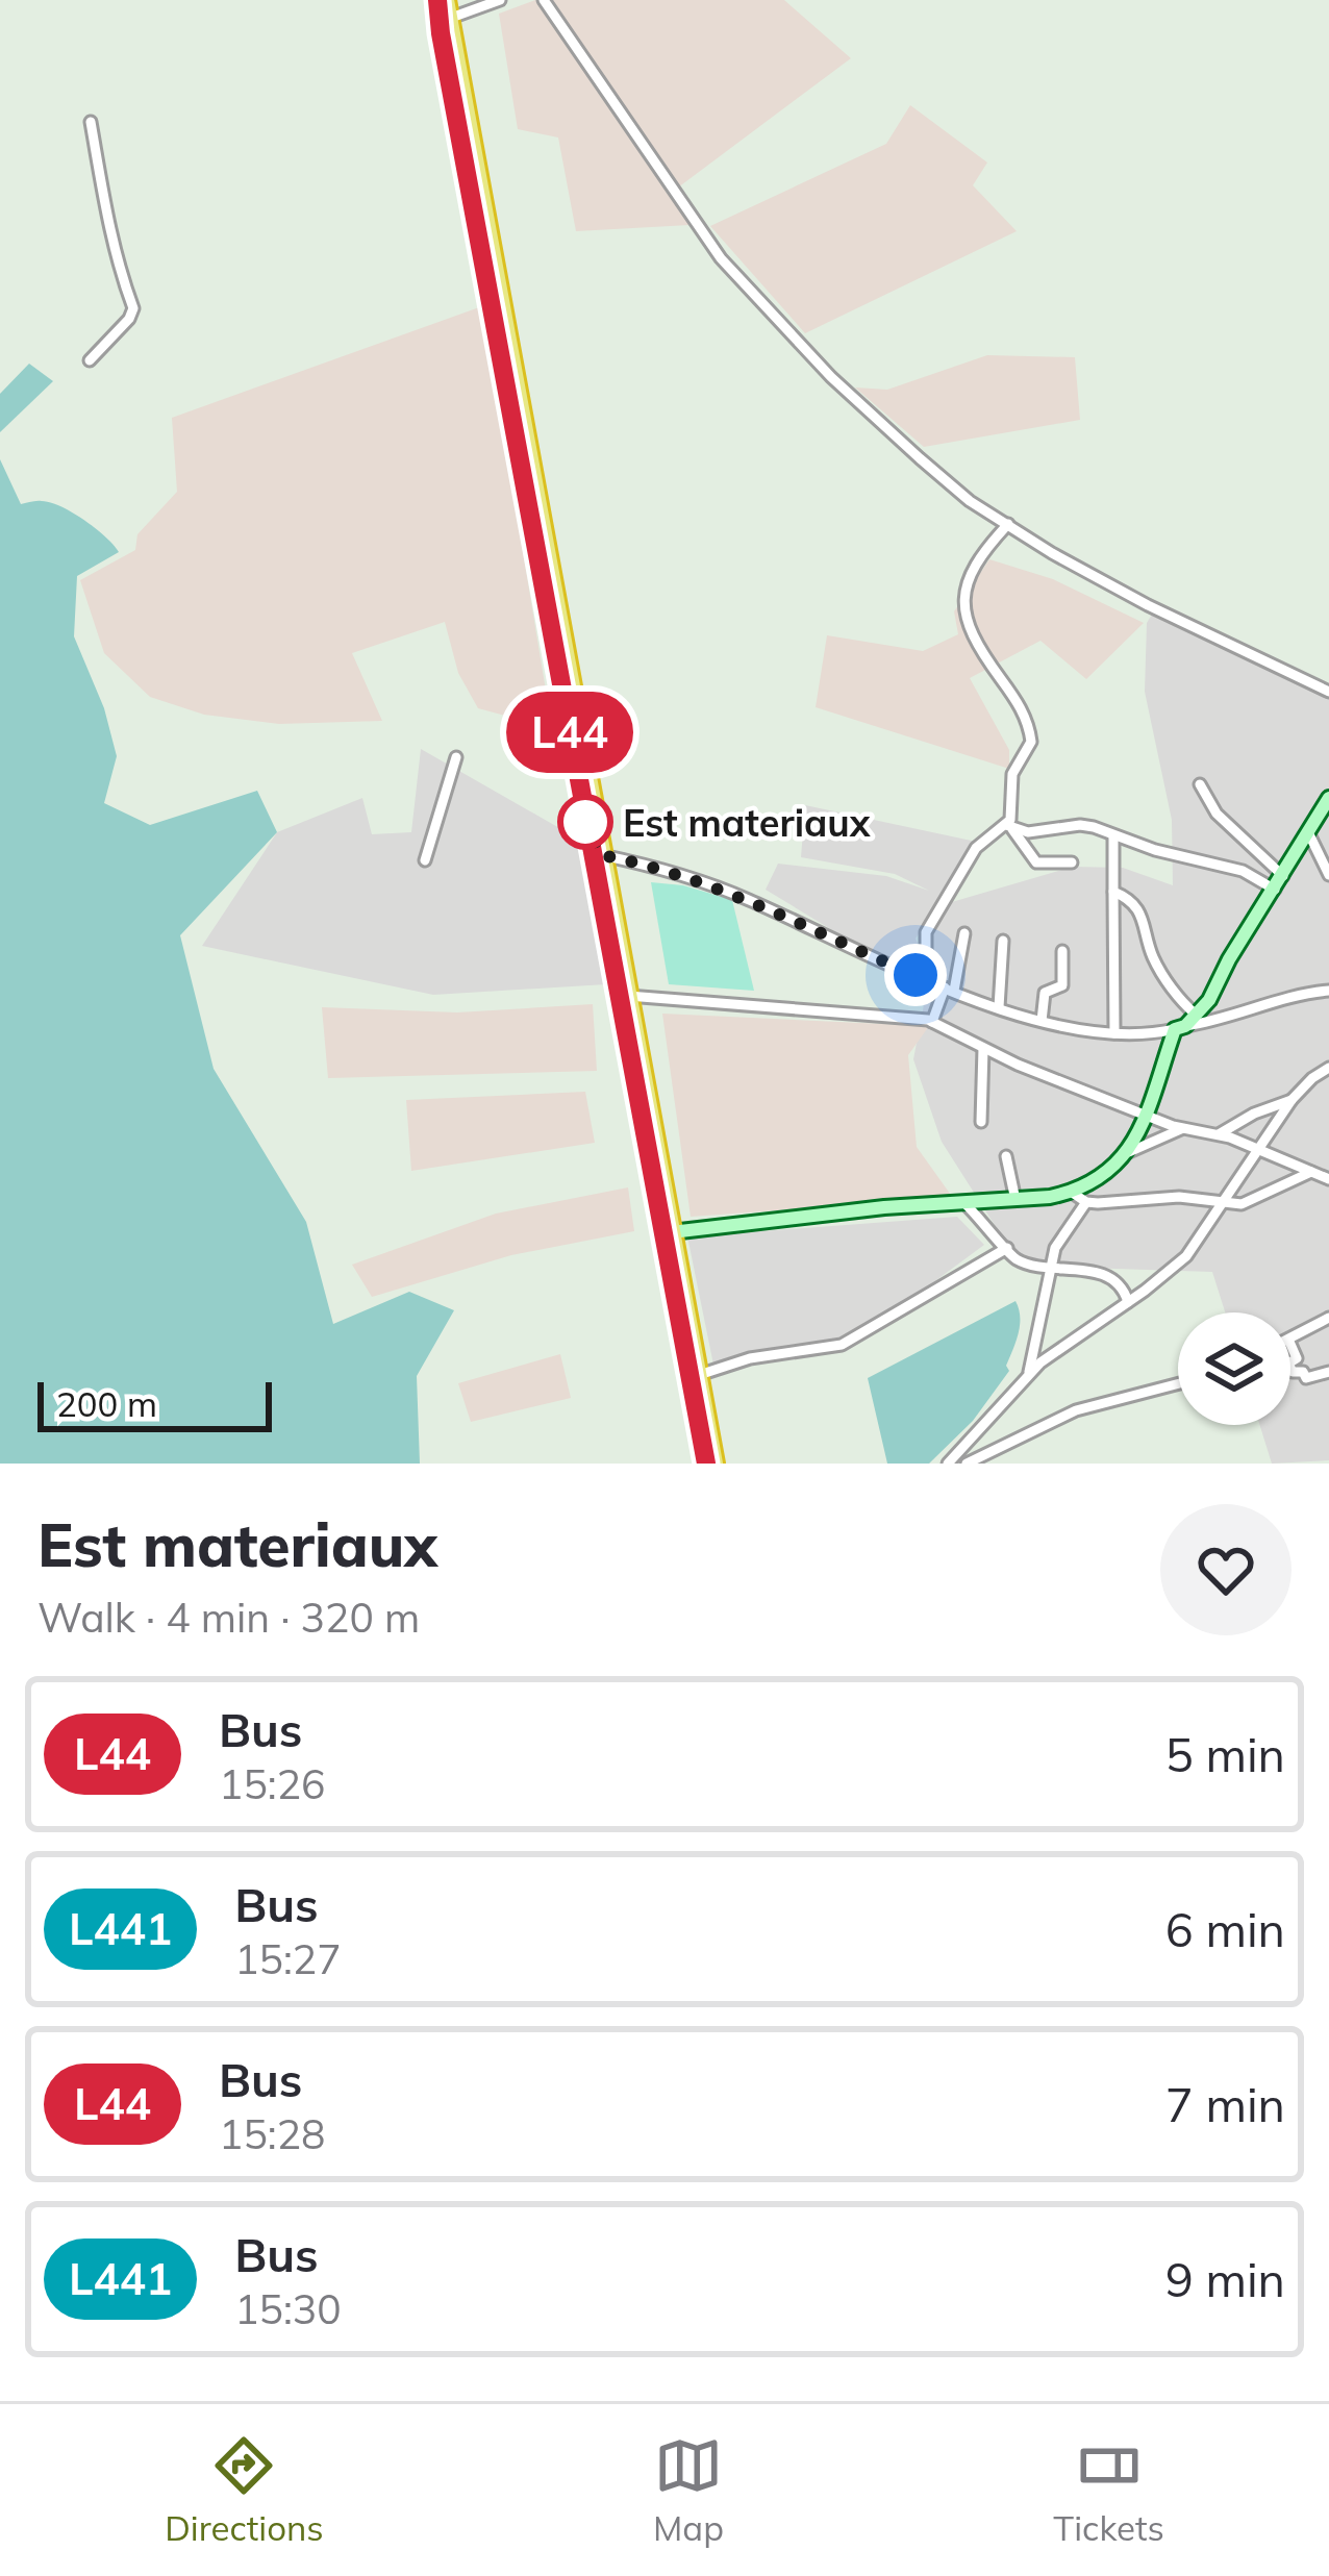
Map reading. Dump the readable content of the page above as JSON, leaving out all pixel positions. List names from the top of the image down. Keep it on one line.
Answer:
{"places":["Est materiaux"],"lines":["bus line L44"],"scale_bar":"200 m","page":{"on_map":"L44","scale":"200 m","heading":["Est materiaux","Walk · 4 min · 320 m"],"list":[{"mark":"L44","name":"Bus","note":"15:26","value":"5 min"},{"mark":"L441","name":"Bus","note":"15:27","value":"6 min"},{"mark":"L44","name":"Bus","note":"15:28","value":"7 min"},{"mark":"L441","name":"Bus","note":"15:30","value":"9 min"}],"tabs":["Directions","Map","Tickets"]}}
